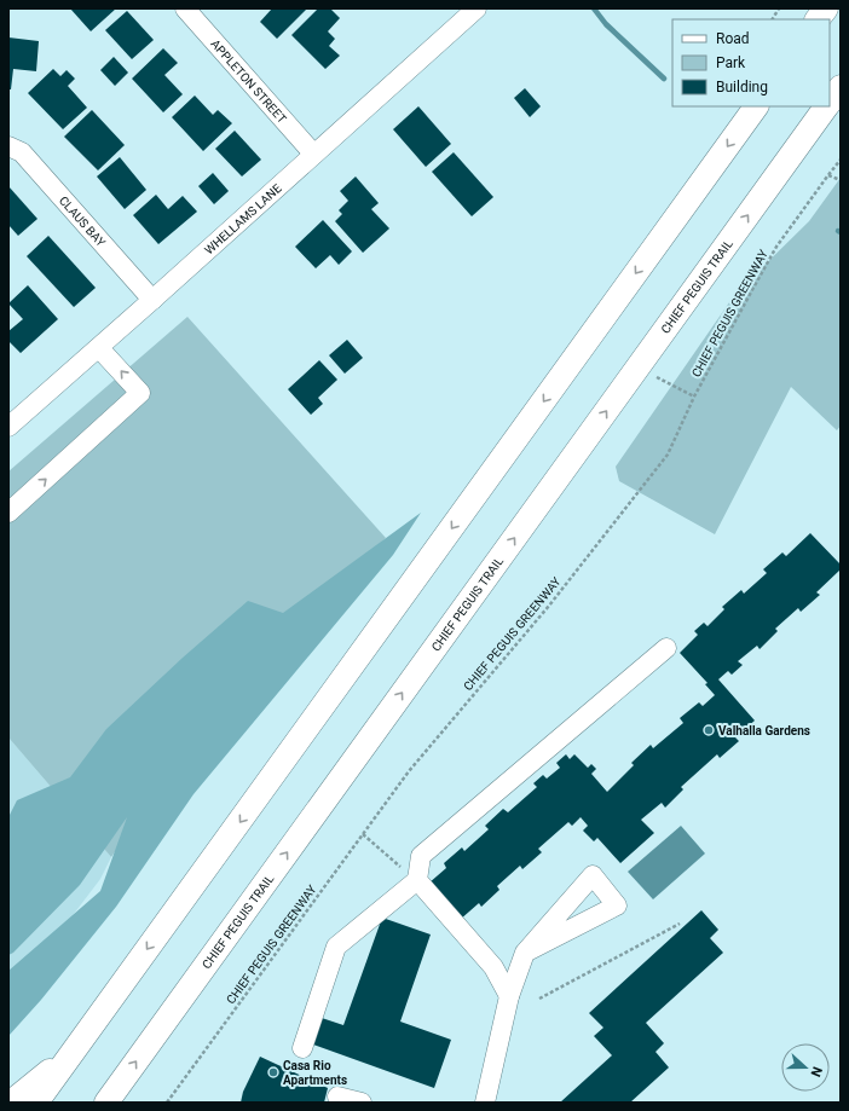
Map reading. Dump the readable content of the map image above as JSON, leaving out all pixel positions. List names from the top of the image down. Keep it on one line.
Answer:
{"streets":{"main road":["CHIEF PEGUIS TRAIL"],"street":["APPLETON STREET","WHELLAMS LANE","CLAUS BAY"],"path":["CHIEF PEGUIS GREENWAY"]},"crossings":[["APPLETON STREET","WHELLAMS LANE"],["WHELLAMS LANE","CLAUS BAY"]],"places":["Valhalla Gardens","Casa Rio Apartments"],"legend":["Road","Park","Building"],"north":"right"}
